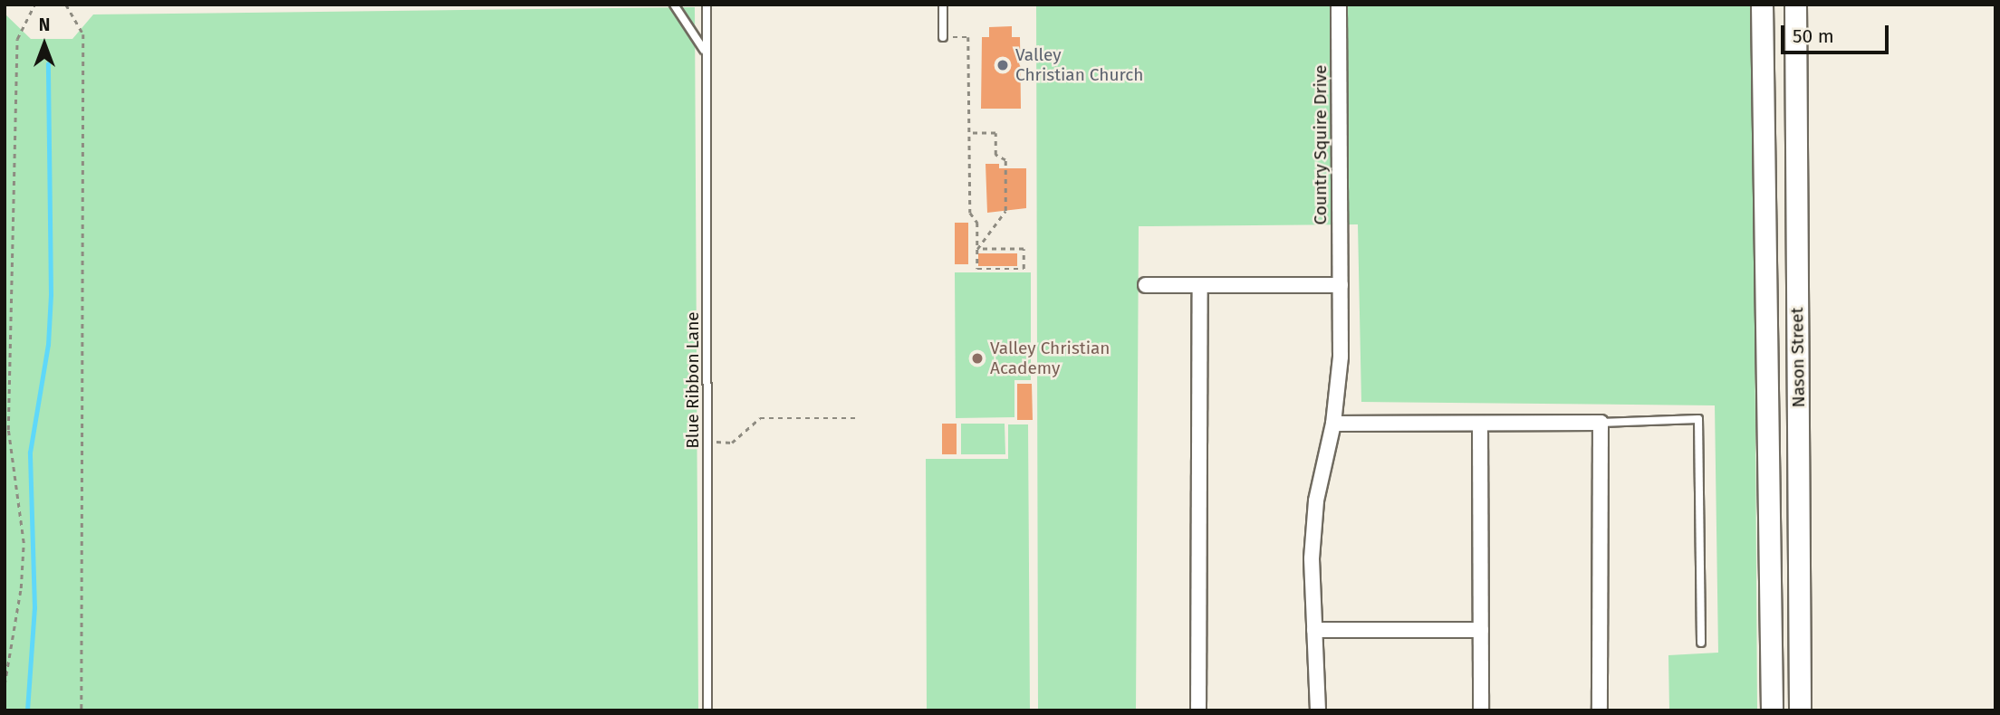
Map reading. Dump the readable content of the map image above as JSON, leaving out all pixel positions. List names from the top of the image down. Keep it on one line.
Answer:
{"streets":{"main road":["Nason Street"],"street":["Country Squire Drive"],"lane":["Blue Ribbon Lane"]},"places":["Valley Christian Church","Valley Christian Academy"],"scale_bar":"50 m","north":"top"}
